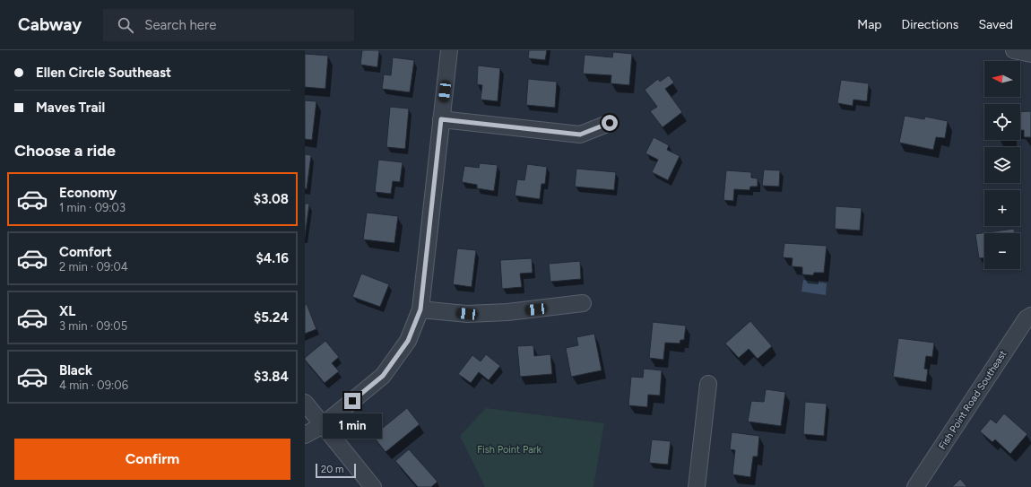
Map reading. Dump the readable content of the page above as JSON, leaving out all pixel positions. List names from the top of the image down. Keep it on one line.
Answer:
{"streets":{"street":["Fish Point Road Southeast"]},"parks":["Fish Point Park"],"scale_bar":"20 m","north":"left","page":{"header":"Cabway","search":"Search here","nav":["Map","Directions","Saved"],"banner":["Ellen Circle Southeast","Maves Trail"],"map_buttons":["+","−"],"heading":"Choose a ride","list":[{"name":"Economy","note":"1 min · 09:03","value":"$3.08"},{"name":"Comfort","note":"2 min · 09:04","value":"$4.16"},{"name":"XL","note":"3 min · 09:05","value":"$5.24"},{"name":"Black","note":"4 min · 09:06","value":"$3.84"}],"bubble":"1 min","buttons":"Confirm","scale":"20 m"}}
